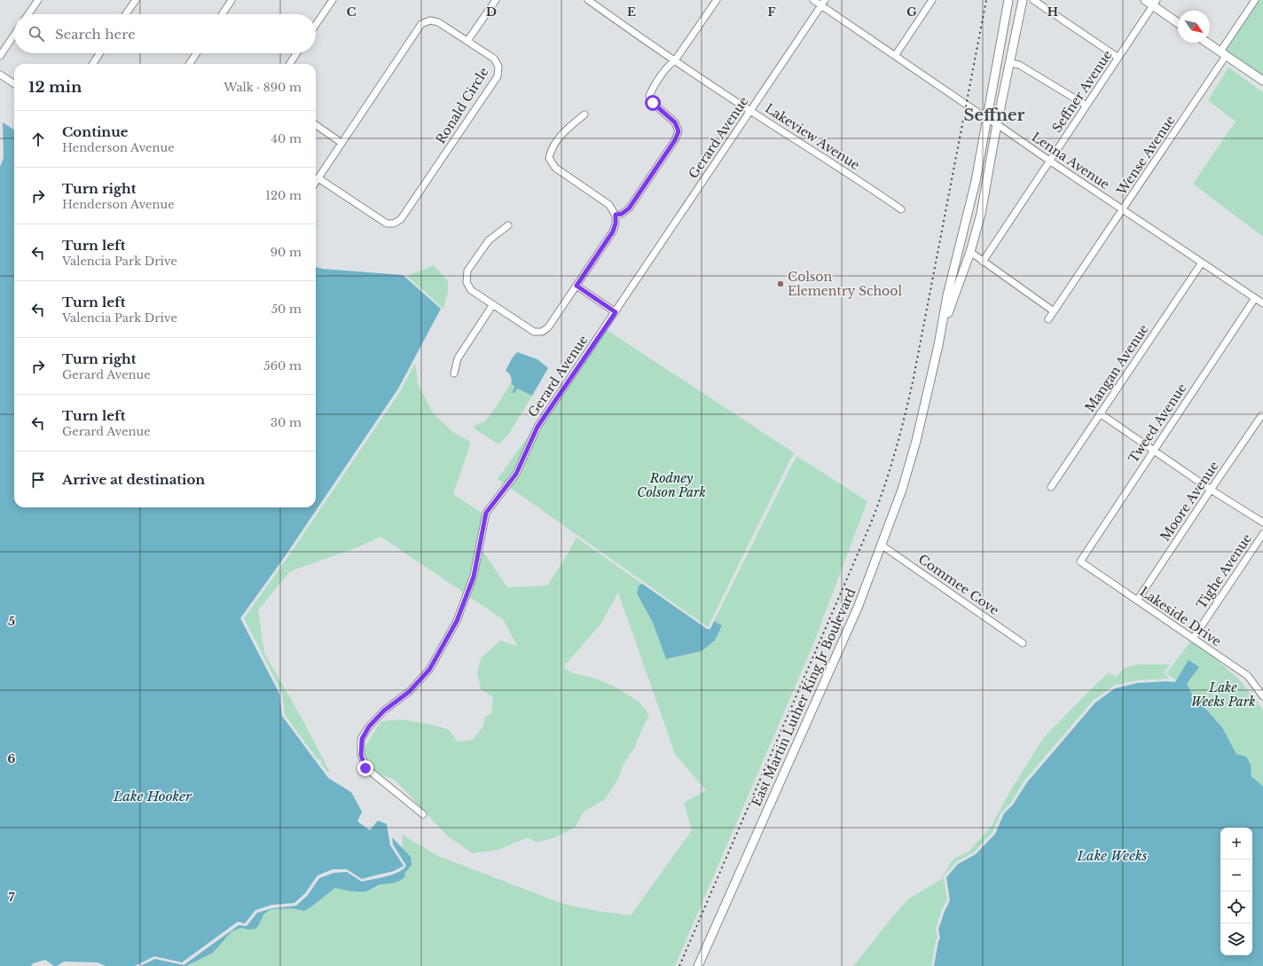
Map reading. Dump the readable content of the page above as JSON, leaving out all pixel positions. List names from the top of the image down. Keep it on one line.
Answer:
{"streets":{"main road":["East Martin Luther King Jr Boulevard"],"street":["Seffner Avenue","Ronald Circle","Lakeview Avenue","Gerard Avenue","Wense Avenue","Lenna Avenue","Mangan Avenue","Tweed Avenue","Moore Avenue","Tighe Avenue","Commee Cove","Lakeside Drive"]},"crossings":[["Seffner Avenue","Lenna Avenue"],["Lakeview Avenue","Gerard Avenue"],["Gerard Avenue","Lenna Avenue"],["Wense Avenue","Lenna Avenue"],["Lenna Avenue","Mangan Avenue"],["Lenna Avenue","Tweed Avenue"],["Tweed Avenue","Lakeside Drive"],["Moore Avenue","Lakeside Drive"],["Tighe Avenue","Lakeside Drive"],["Commee Cove","East Martin Luther King Jr Boulevard"]],"districts":["Seffner"],"water":["Lake Hooker","Lake Weeks"],"parks":["Rodney Colson Park","Lake Weeks Park"],"places":["Colson Elementry School"],"north":"bottom right","page":{"search":"Search here","heading":["12 min","Walk · 890 m"],"list":[["Continue","Henderson Avenue","40 m"],["Turn right","Henderson Avenue","120 m"],["Turn left","Valencia Park Drive","90 m"],["Turn left","Valencia Park Drive","50 m"],["Turn right","Gerard Avenue","560 m"],["Turn left","Gerard Avenue","30 m"],"Arrive at destination"],"map_buttons":["+","−"]},"grid":{"columns":["C","D","E","F","G","H"],"rows":["5","6","7"]}}
